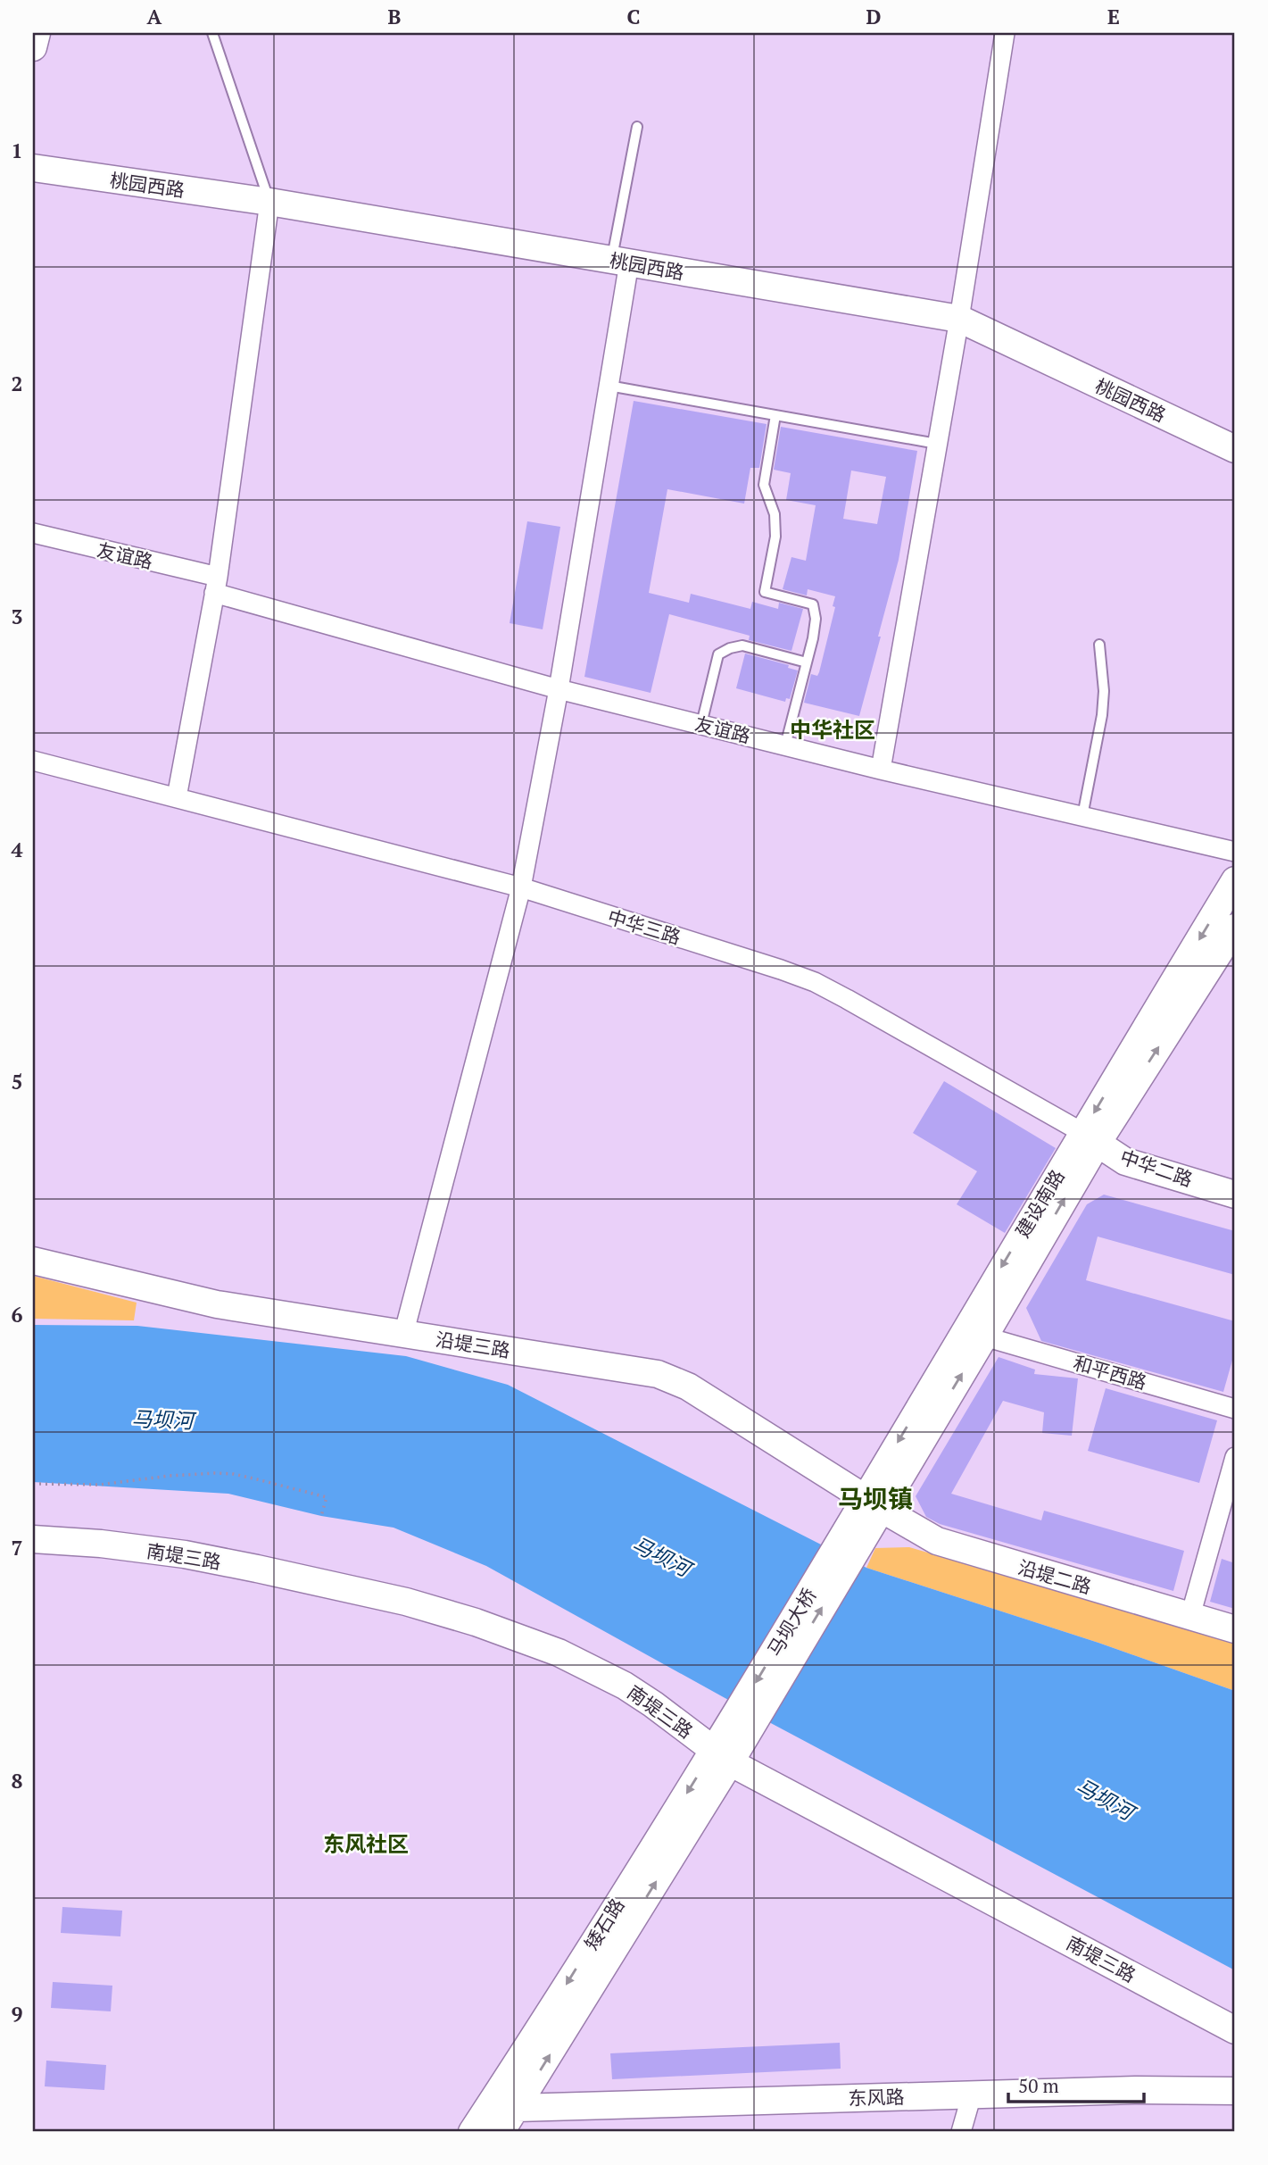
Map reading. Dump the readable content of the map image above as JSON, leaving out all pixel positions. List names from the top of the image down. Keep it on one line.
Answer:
{"streets":{"main road":["桃园西路","中华二路","建设南路","沿堤三路","南堤三路","沿堤二路","马坝大桥","矮石路","东风路"],"street":["友谊路","中华三路","和平西路"]},"crossings":[["中华三路","中华二路"],["中华三路","建设南路"],["中华二路","建设南路"],["建设南路","沿堤三路"],["建设南路","和平西路"],["建设南路","沿堤二路"],["建设南路","马坝大桥"],["沿堤三路","沿堤二路"],["南堤三路","矮石路"],["马坝大桥","矮石路"],["矮石路","东风路"]],"districts":["中华社区","马坝镇","东风社区"],"water":["马坝河"],"scale_bar":"50 m","grid":{"columns":["A","B","C","D","E"],"rows":["1","2","3","4","5","6","7","8","9"]}}
